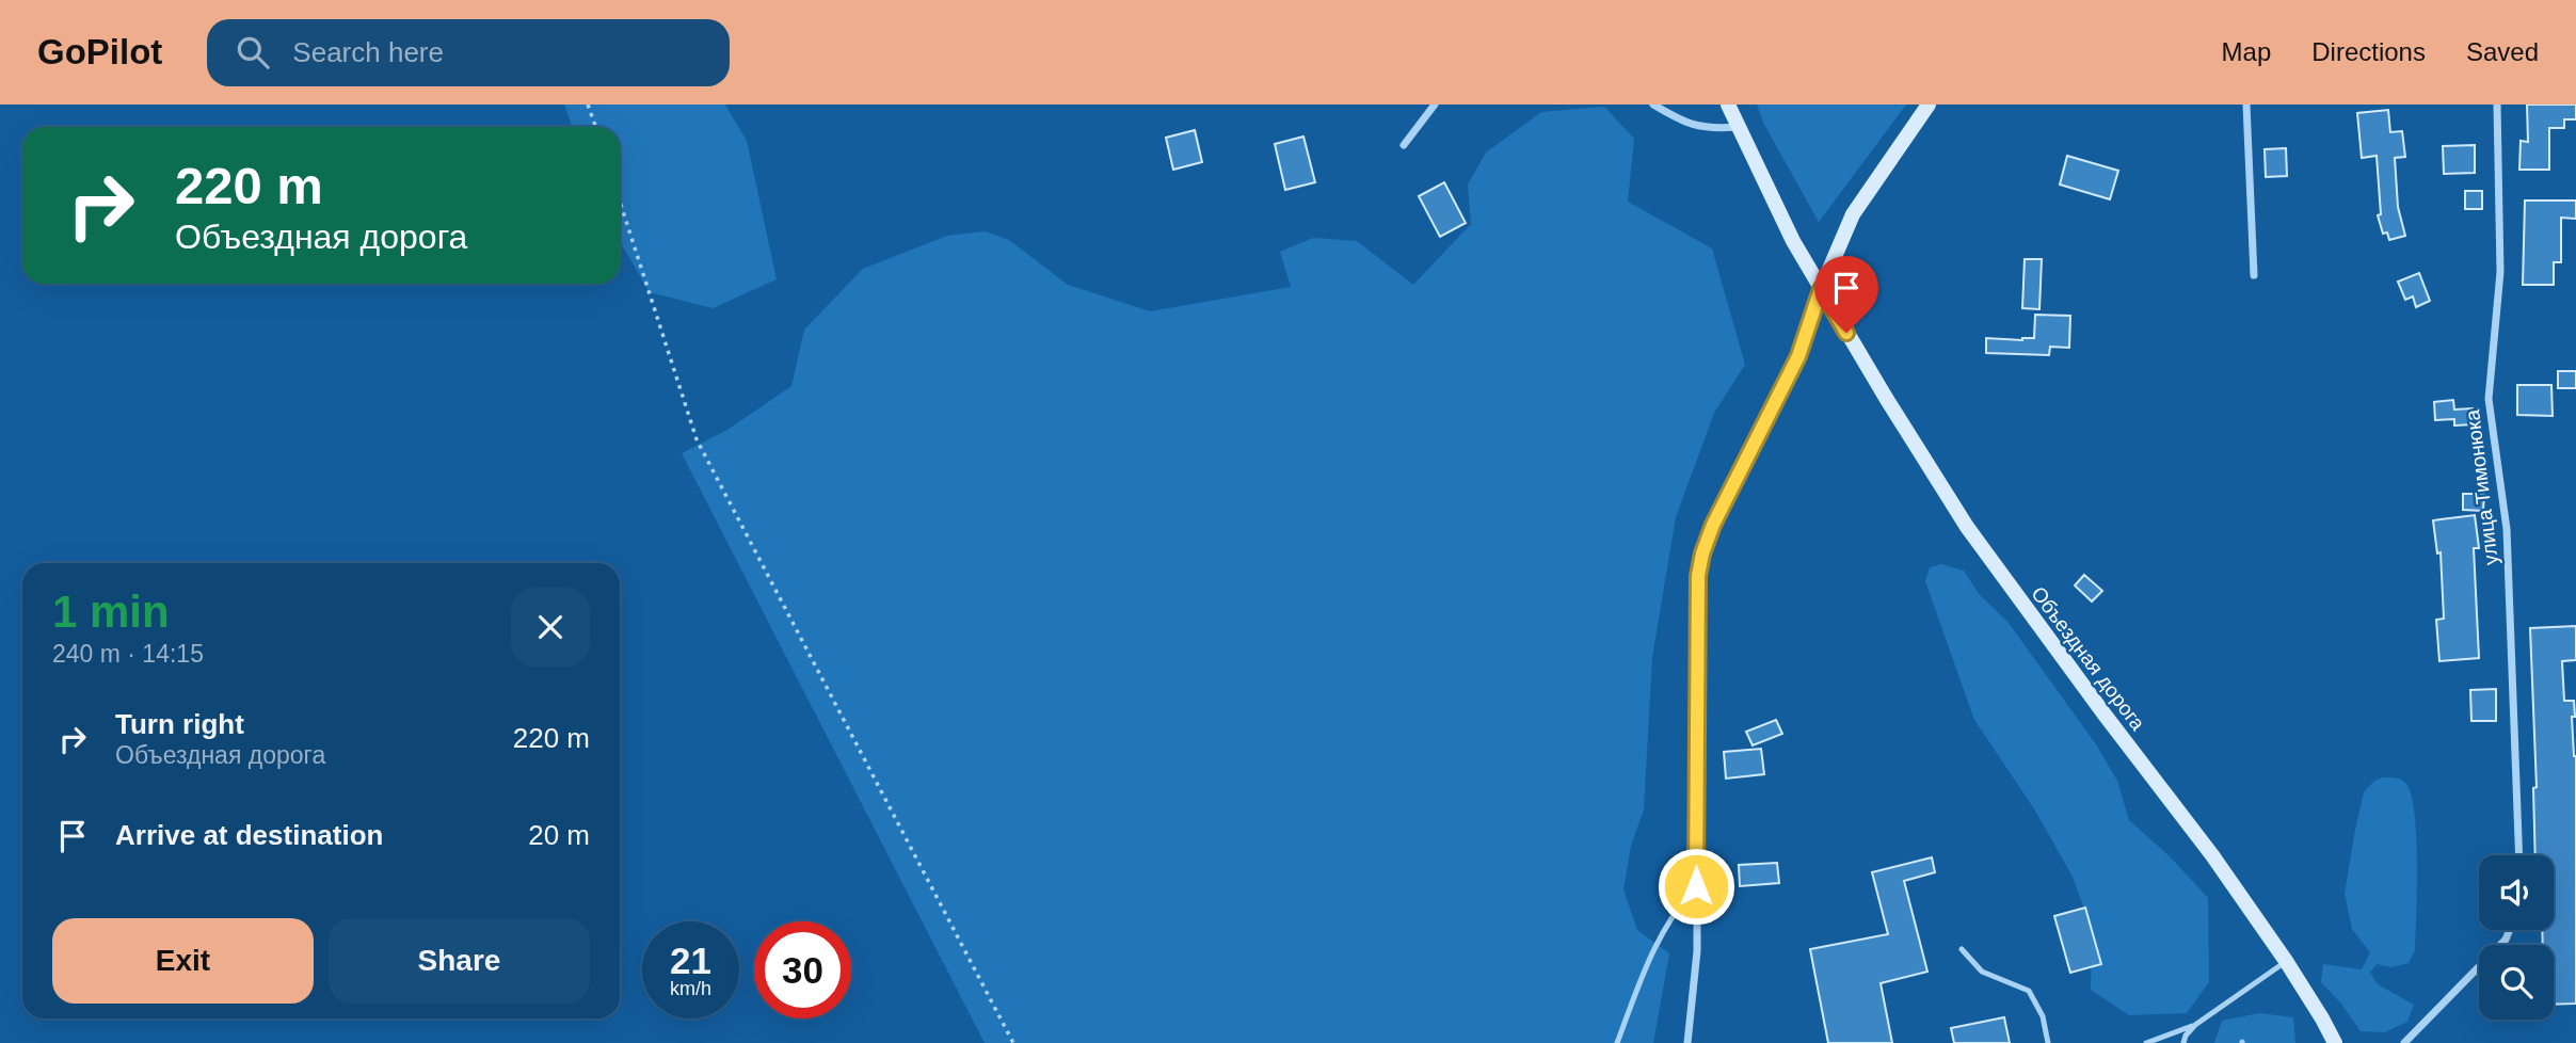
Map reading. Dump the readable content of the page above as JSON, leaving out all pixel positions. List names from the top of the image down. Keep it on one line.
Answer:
{"streets":{"street":["улица Тимонюка","Объездная дорога"]},"page":{"header":"GoPilot","search":"Search here","nav":["Map","Directions","Saved"],"turn":["220 m","Объездная дорога"],"heading":["1 min","240 m · 14:15"],"list":[{"name":"Turn right","note":"Объездная дорога","value":"220 m"},{"name":"Arrive at destination","value":"20 m"}],"buttons":["Exit","Share"],"speed":"21 km/h","limit":"30"}}
